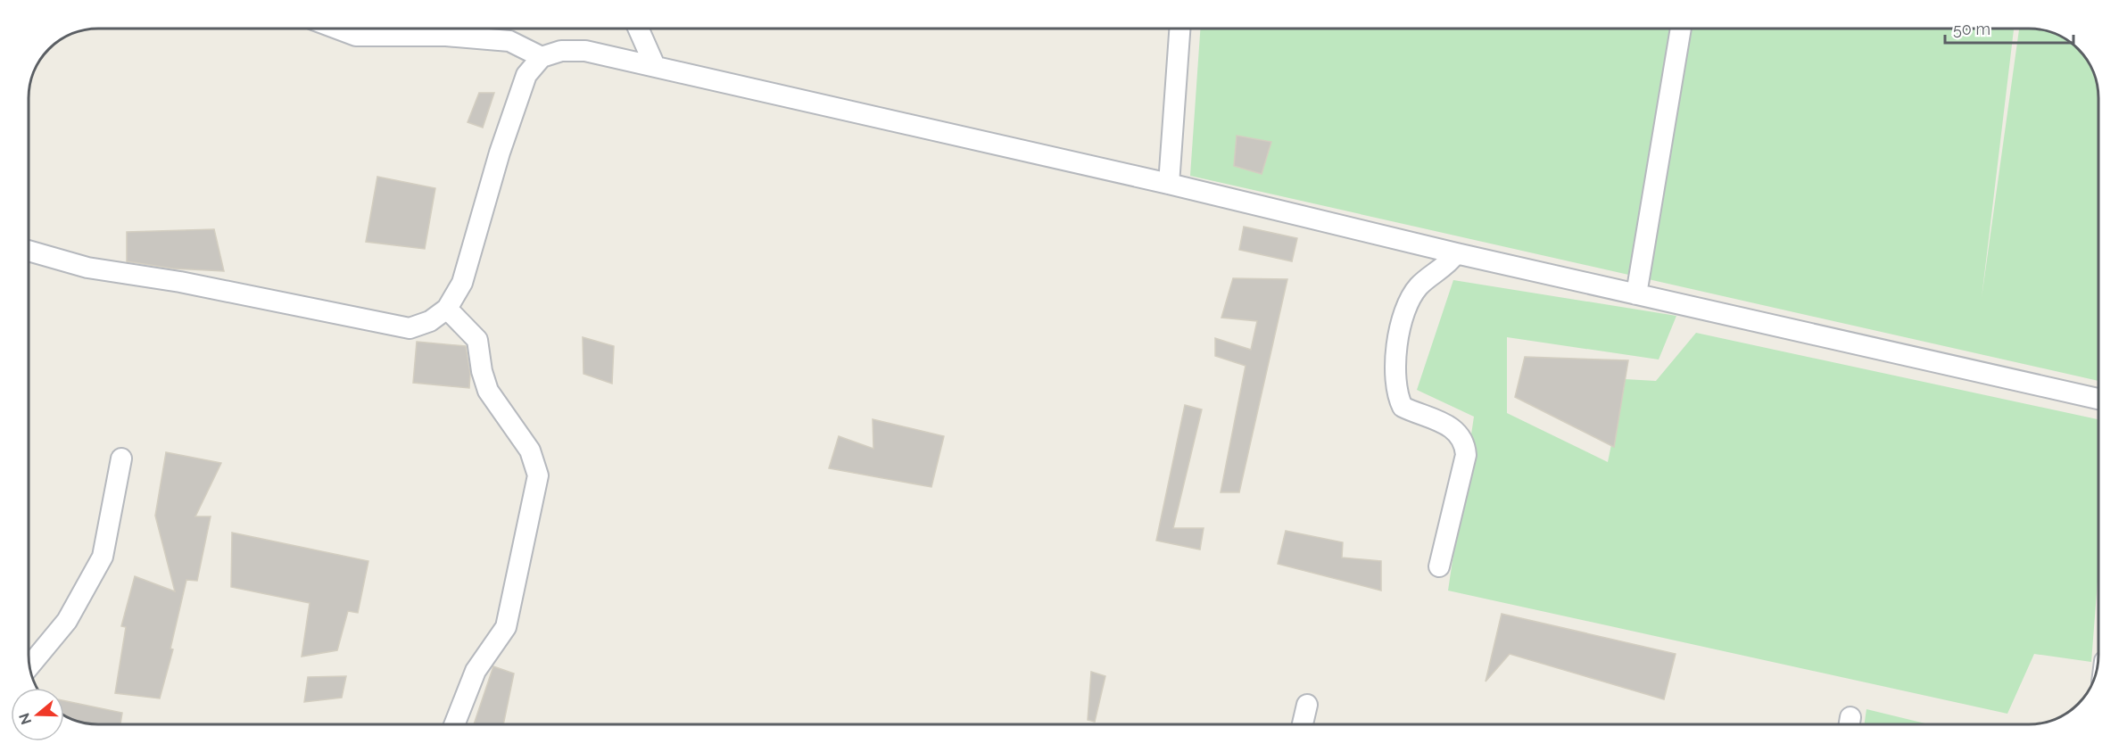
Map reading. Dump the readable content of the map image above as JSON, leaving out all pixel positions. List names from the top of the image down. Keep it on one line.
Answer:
{"scale_bar":"50 m","north":"left"}
